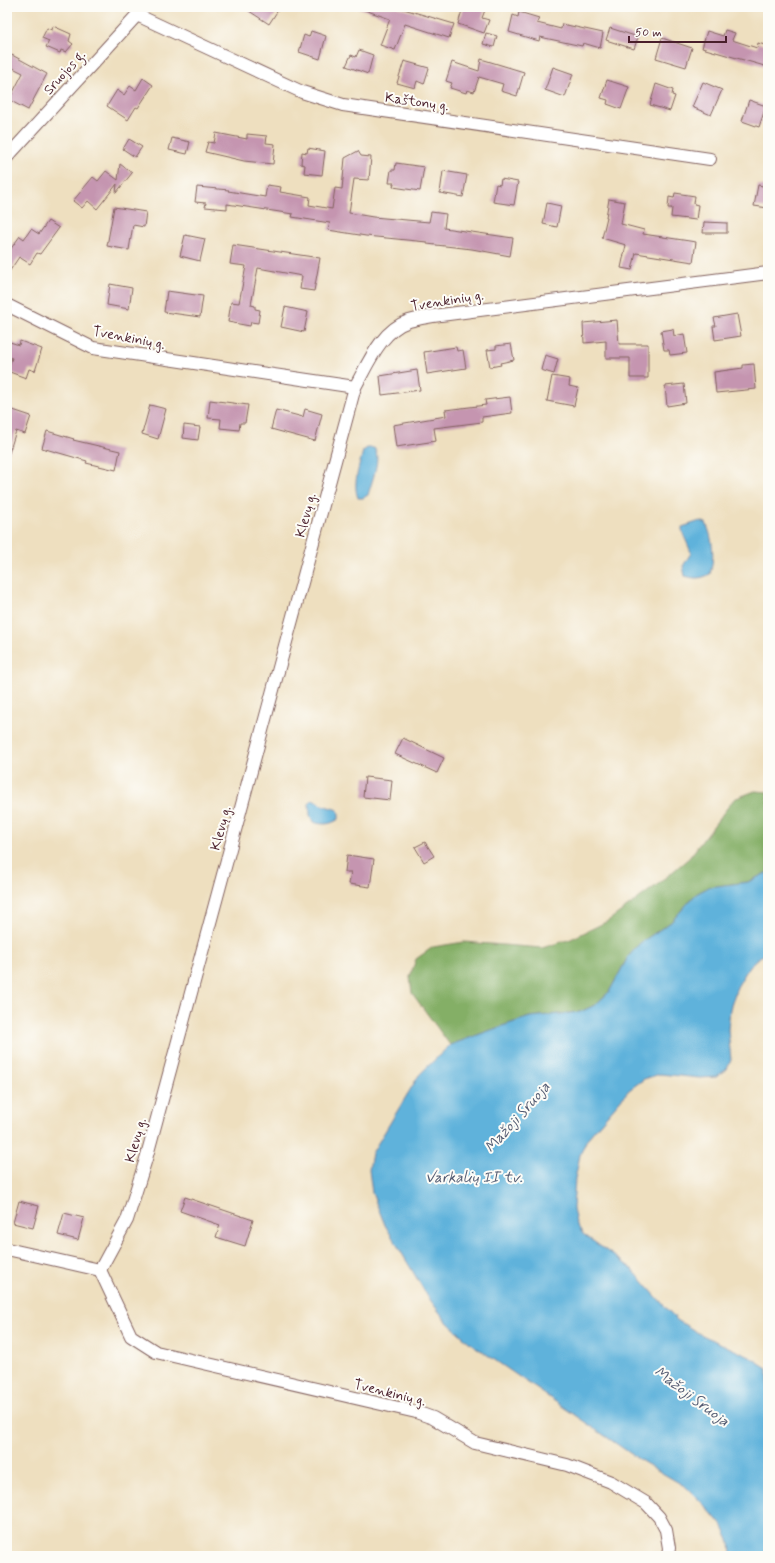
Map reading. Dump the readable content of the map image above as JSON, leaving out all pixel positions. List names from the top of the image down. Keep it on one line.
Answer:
{"streets":{"street":["Sruojos g.","Kaštonų g.","Tvenkinių g.","Klevų g."]},"crossings":[["Sruojos g.","Kaštonų g."],["Tvenkinių g.","Klevų g."]],"water":["Mažoji Sruoja","Varkalių II tv."],"scale_bar":"50 m"}
